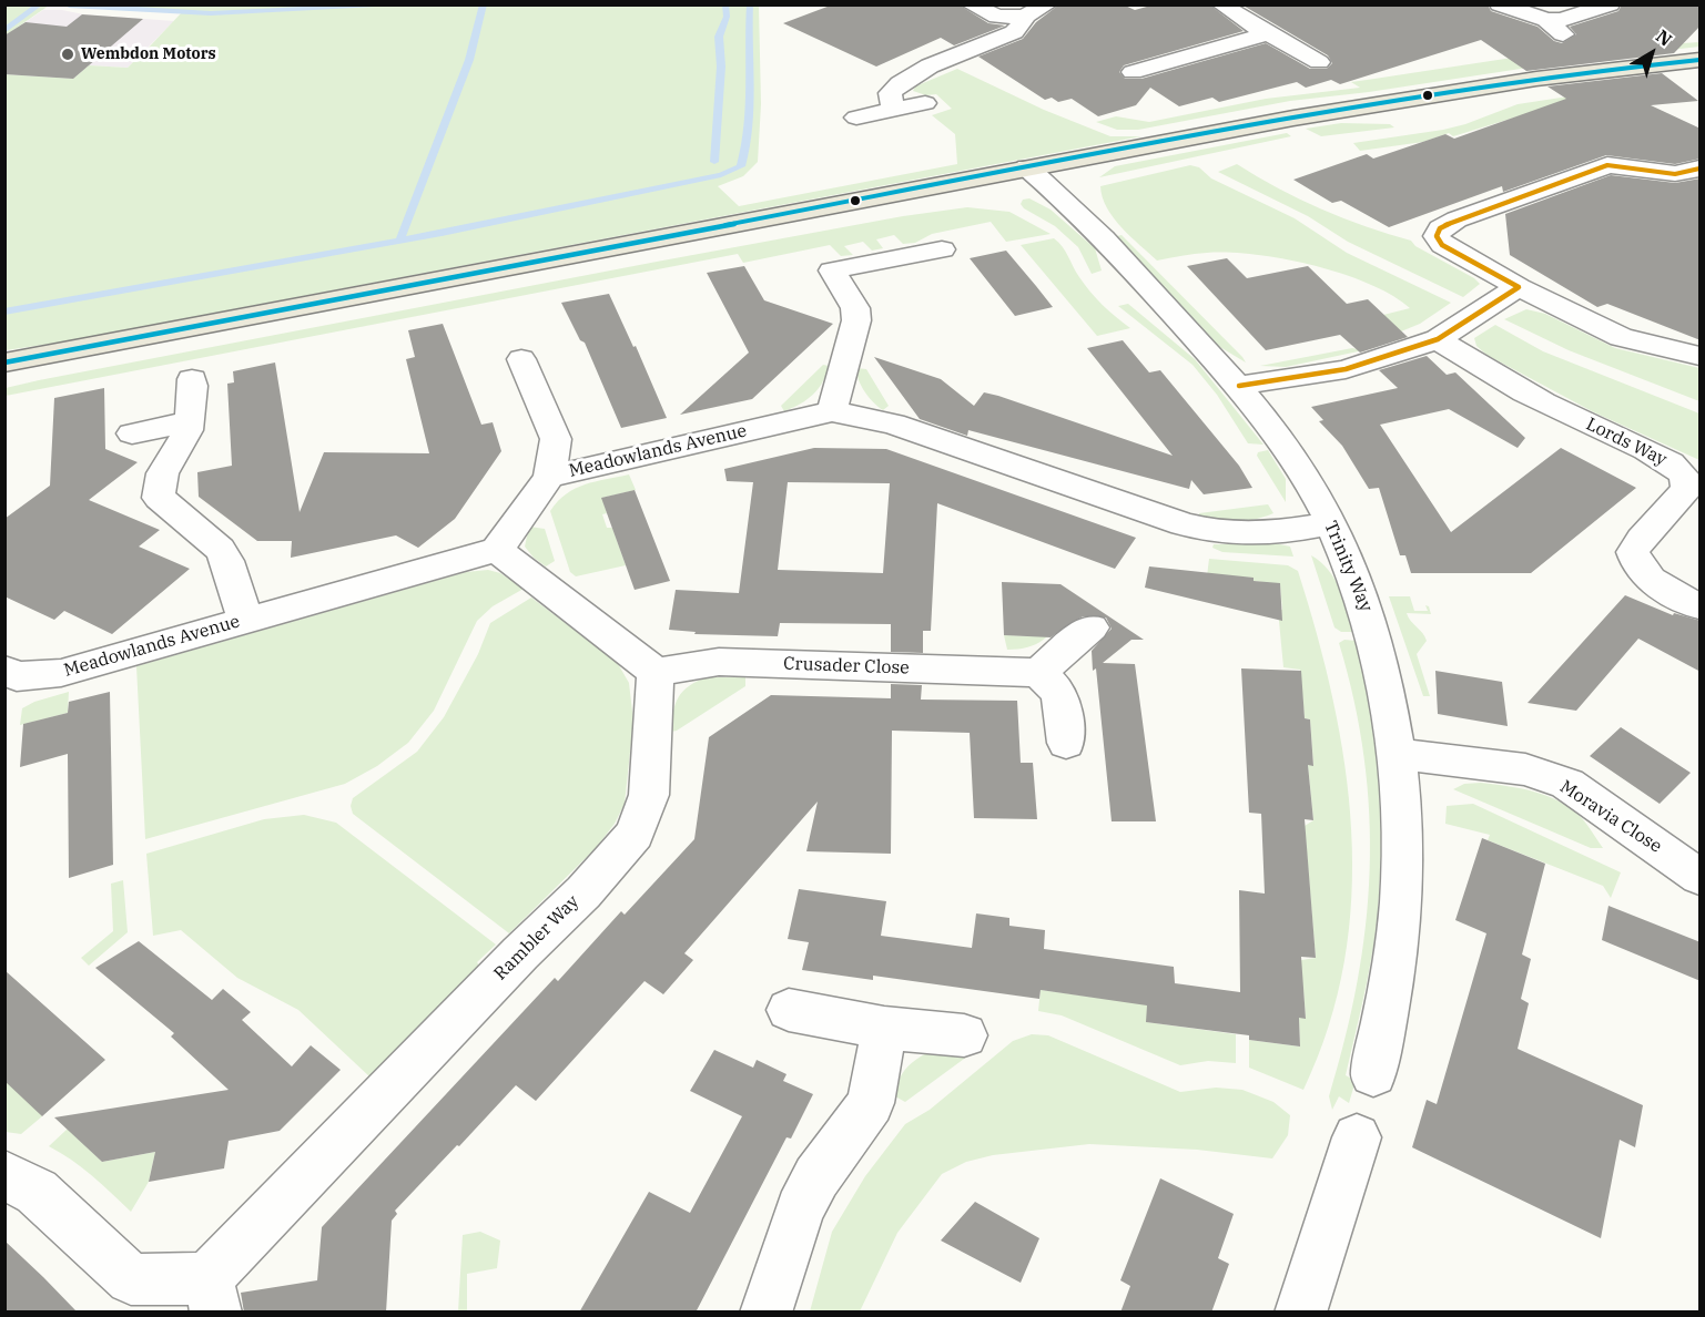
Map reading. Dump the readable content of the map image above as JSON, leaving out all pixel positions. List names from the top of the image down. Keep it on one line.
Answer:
{"streets":{"street":["Lords Way","Meadowlands Avenue","Trinity Way","Crusader Close","Moravia Close","Rambler Way"]},"crossings":[["Meadowlands Avenue","Trinity Way"],["Trinity Way","Moravia Close"],["Crusader Close","Rambler Way"]],"places":["Wembdon Motors"],"north":"top right"}
